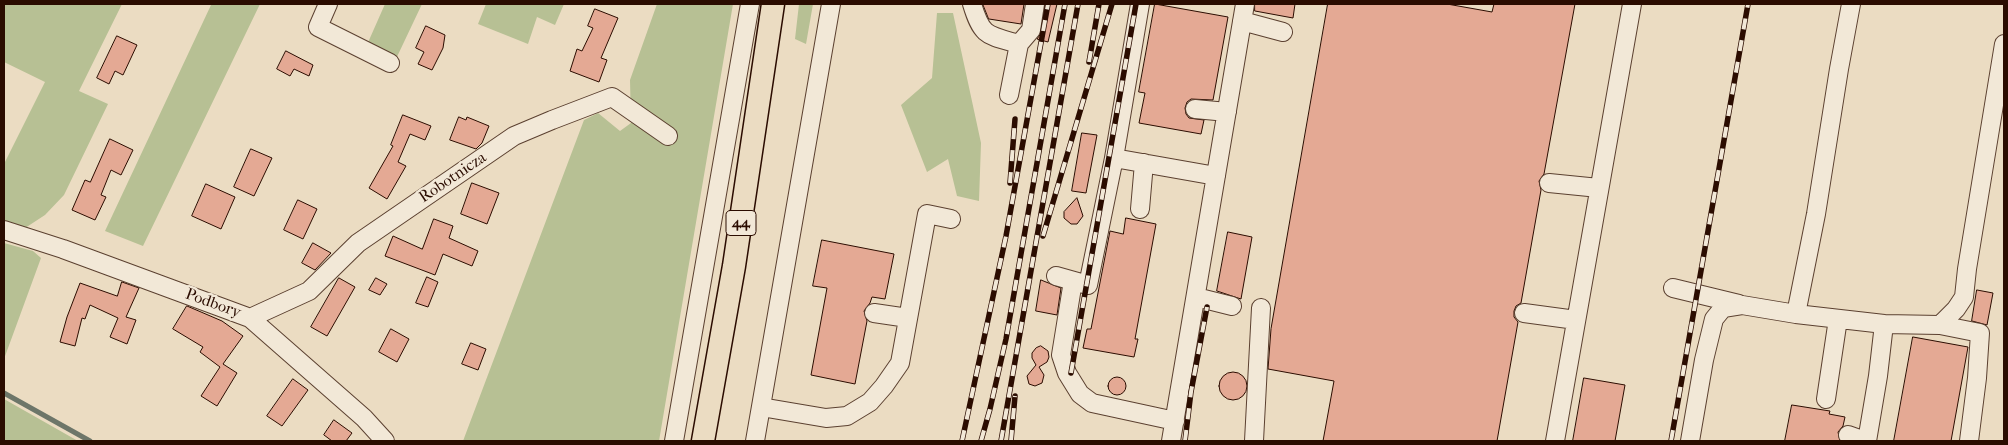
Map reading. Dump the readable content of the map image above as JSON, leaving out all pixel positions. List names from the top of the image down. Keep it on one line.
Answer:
{"streets":{"main road":["44"],"street":["Robotnicza","Podbory"]},"crossings":[["Robotnicza","Podbory"]]}
